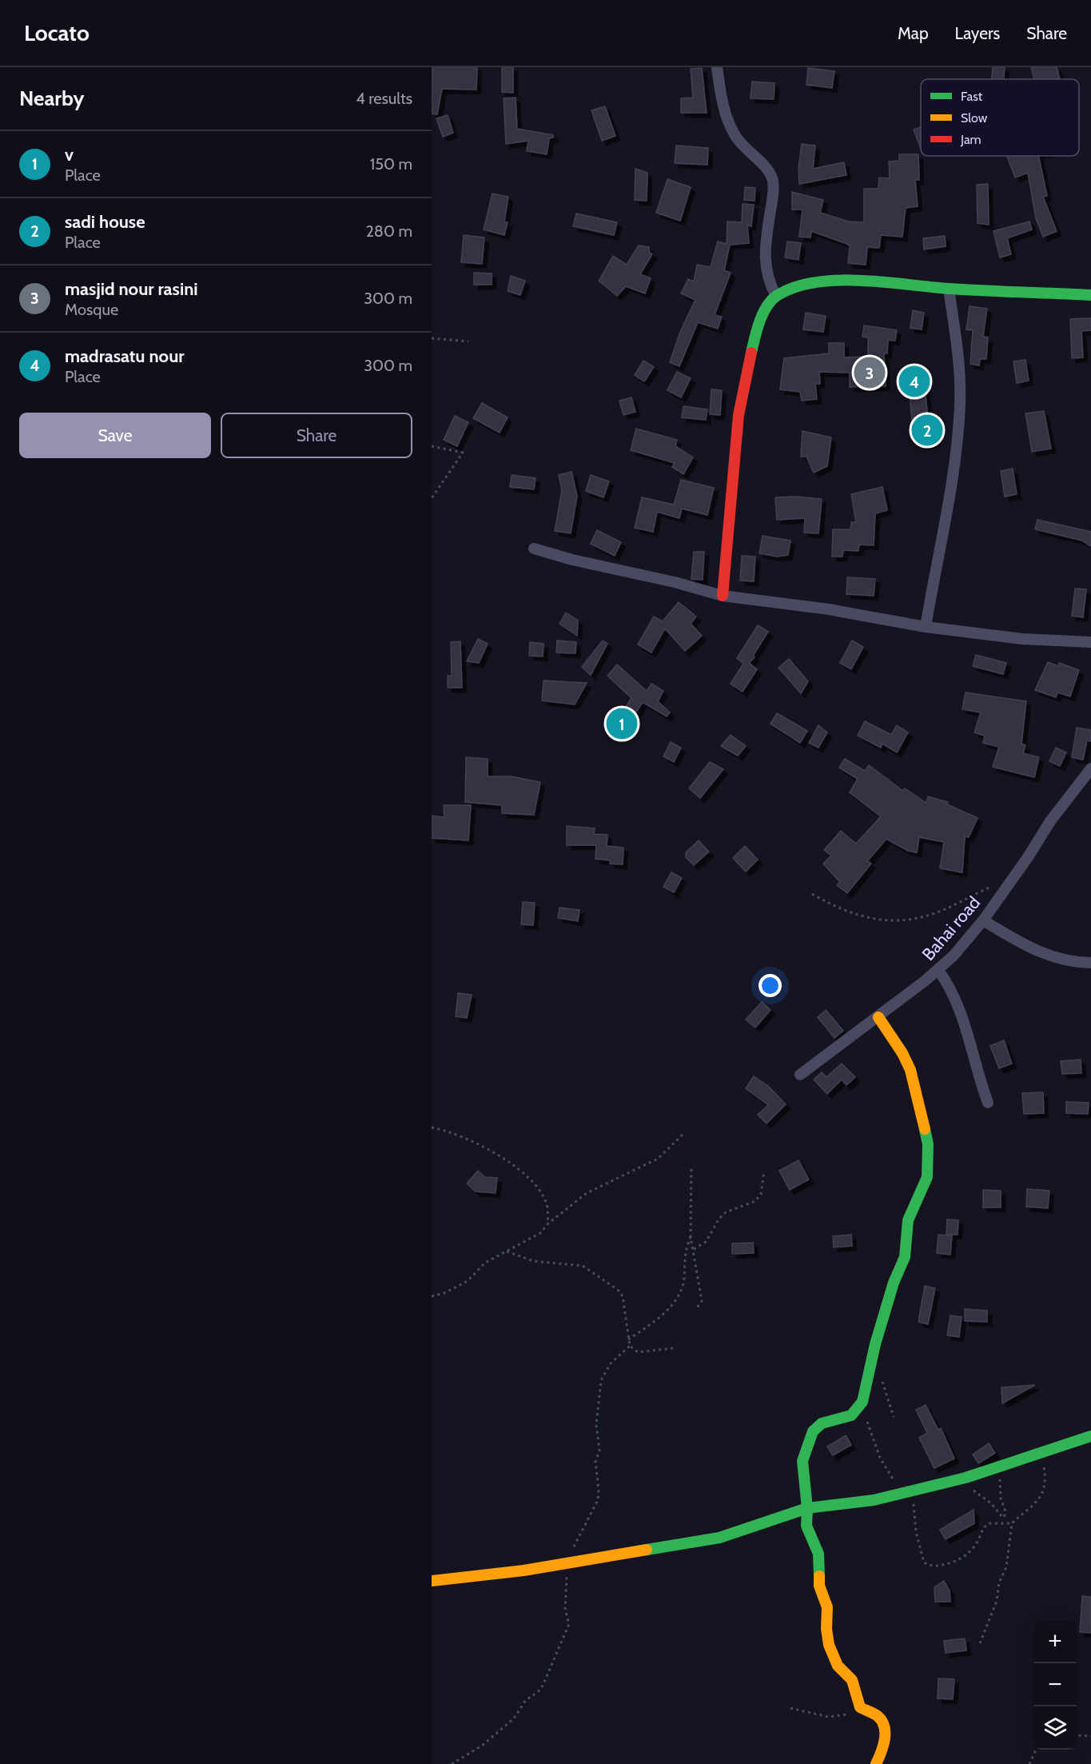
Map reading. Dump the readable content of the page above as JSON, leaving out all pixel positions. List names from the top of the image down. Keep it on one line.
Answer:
{"streets":{"street":["Bahai road"]},"legend":["Fast","Slow","Jam"],"page":{"header":"Locato","nav":["Map","Layers","Share"],"heading":["Nearby","4 results"],"list":[{"mark":"1","name":"v","note":"Place","value":"150 m"},{"mark":"2","name":"sadi house","note":"Place","value":"280 m"},{"mark":"3","name":"masjid nour rasini","note":"Mosque","value":"300 m"},{"mark":"4","name":"madrasatu nour","note":"Place","value":"300 m"}],"pins":["3","4","2","1"],"buttons":["Save","Share"],"map_buttons":["+","−"]}}
